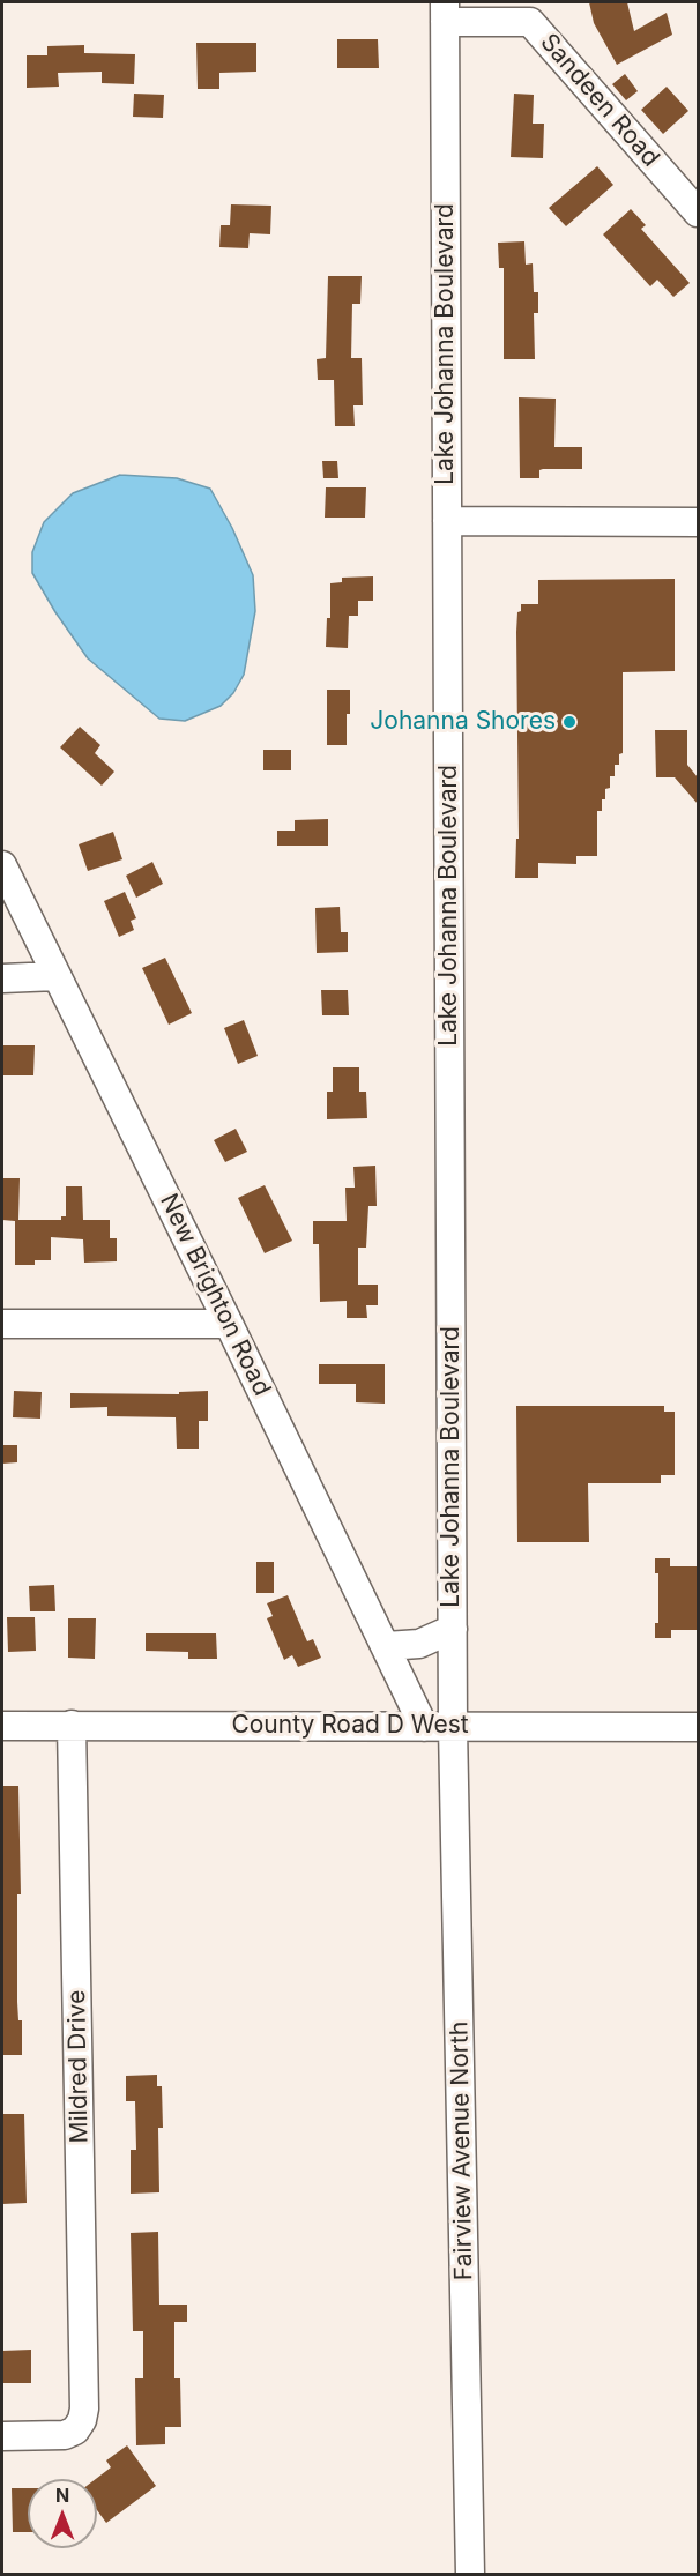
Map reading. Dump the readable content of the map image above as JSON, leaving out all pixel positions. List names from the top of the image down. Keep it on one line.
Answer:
{"streets":{"street":["Sandeen Road","Lake Johanna Boulevard","New Brighton Road","County Road D West","Mildred Drive","Fairview Avenue North"]},"crossings":[["Sandeen Road","Lake Johanna Boulevard"],["Lake Johanna Boulevard","County Road D West"],["Lake Johanna Boulevard","Fairview Avenue North"],["New Brighton Road","County Road D West"],["County Road D West","Mildred Drive"],["County Road D West","Fairview Avenue North"]],"places":["Johanna Shores"],"north":"top"}
